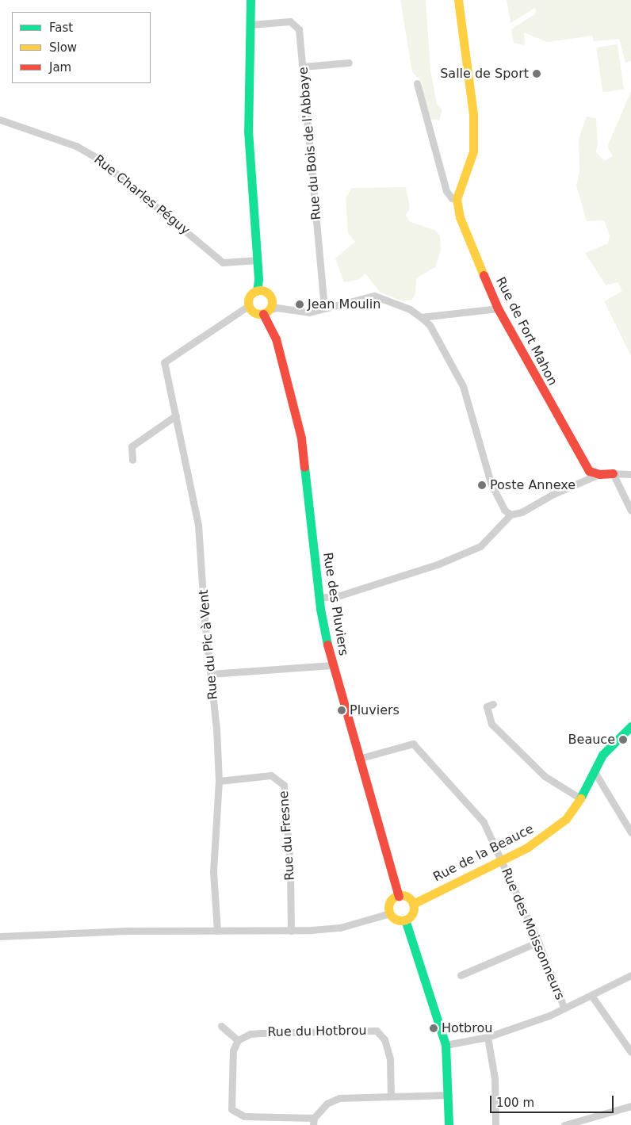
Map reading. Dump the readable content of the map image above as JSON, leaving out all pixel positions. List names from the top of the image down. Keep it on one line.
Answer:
{"streets":{"street":["Rue du Bois de l'Abbaye","Rue Charles Péguy","Rue de Fort Mahon","Rue des Pluviers","Rue du Pic à Vent","Rue du Fresne","Rue de la Beauce","Rue des Moissonneurs","Rue du Hotbrou"]},"crossings":[["Rue des Pluviers","Rue du Pic à Vent"],["Rue des Pluviers","Rue de la Beauce"],["Rue des Pluviers","Rue des Moissonneurs"],["Rue du Pic à Vent","Rue du Fresne"],["Rue de la Beauce","Rue des Moissonneurs"]],"places":["Salle de Sport","Jean Moulin","Poste Annexe","Pluviers","Beauce","Hotbrou"],"legend":["Fast","Slow","Jam"],"scale_bar":"100 m"}
